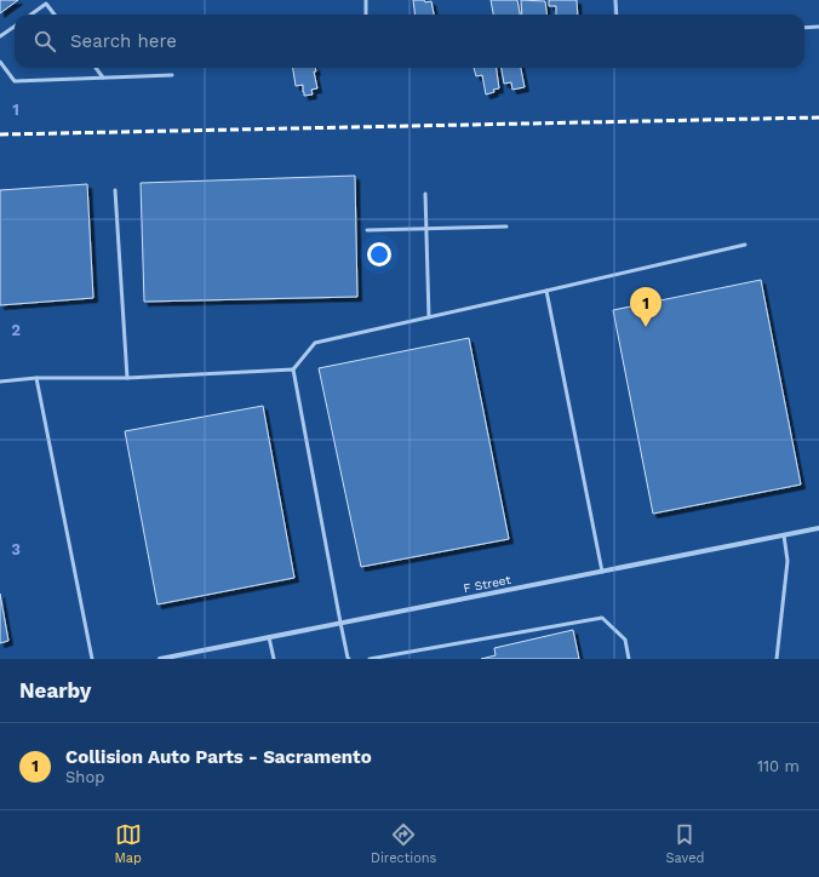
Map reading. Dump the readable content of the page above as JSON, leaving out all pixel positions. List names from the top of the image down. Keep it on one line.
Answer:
{"streets":{"street":["F Street"]},"page":{"search":"Search here","pins":"1","heading":"Nearby","list":[{"mark":"1","name":"Collision Auto Parts - Sacramento","note":"Shop","value":"110 m"}],"nav":["Map","Directions","Saved"]},"grid":{"rows":["1","2","3"]}}
